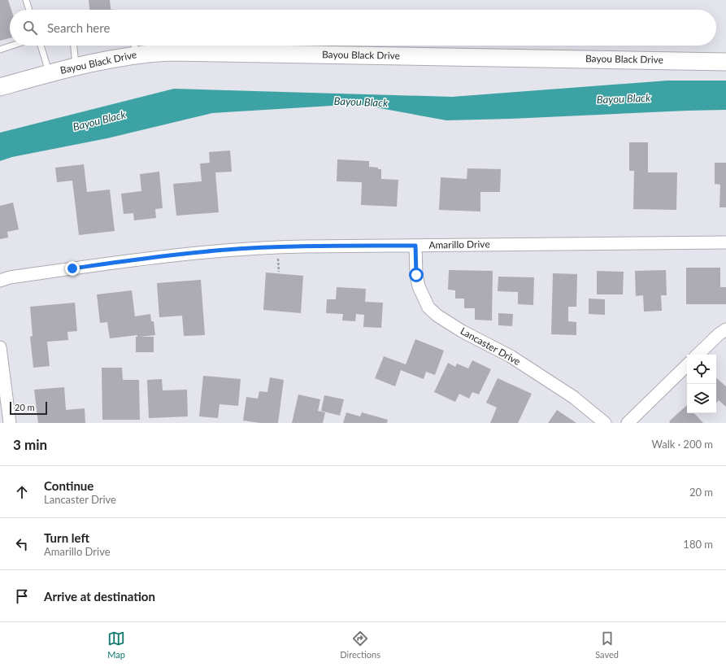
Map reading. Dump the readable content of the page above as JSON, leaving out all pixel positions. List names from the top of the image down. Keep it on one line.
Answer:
{"streets":{"main road":["Bayou Black Drive"],"street":["Amarillo Drive","Lancaster Drive"]},"crossings":[["Amarillo Drive","Lancaster Drive"]],"water":["Bayou Black"],"scale_bar":"20 m","page":{"search":"Search here","scale":"20 m","heading":["3 min","Walk · 200 m"],"list":[["Continue","Lancaster Drive","20 m"],["Turn left","Amarillo Drive","180 m"],"Arrive at destination"],"nav":["Map","Directions","Saved"]}}
